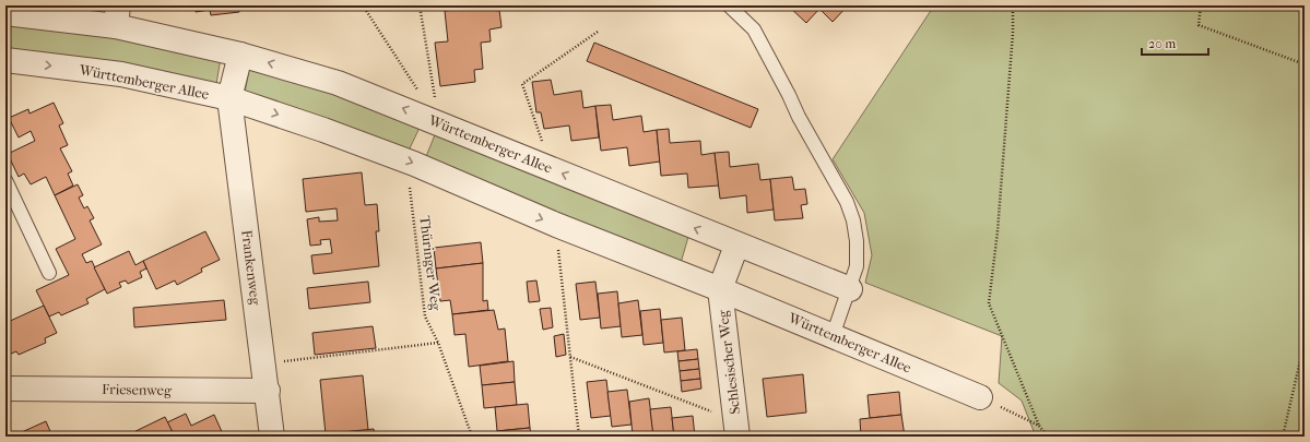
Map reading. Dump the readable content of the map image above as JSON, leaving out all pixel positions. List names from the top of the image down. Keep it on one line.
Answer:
{"streets":{"street":["Württemberger Allee","Frankenweg","Schlesischer Weg","Friesenweg"],"path":["Thüringer Weg"]},"crossings":[["Württemberger Allee","Thüringer Weg"],["Württemberger Allee","Frankenweg"],["Württemberger Allee","Schlesischer Weg"],["Frankenweg","Friesenweg"]],"scale_bar":"20 m"}
